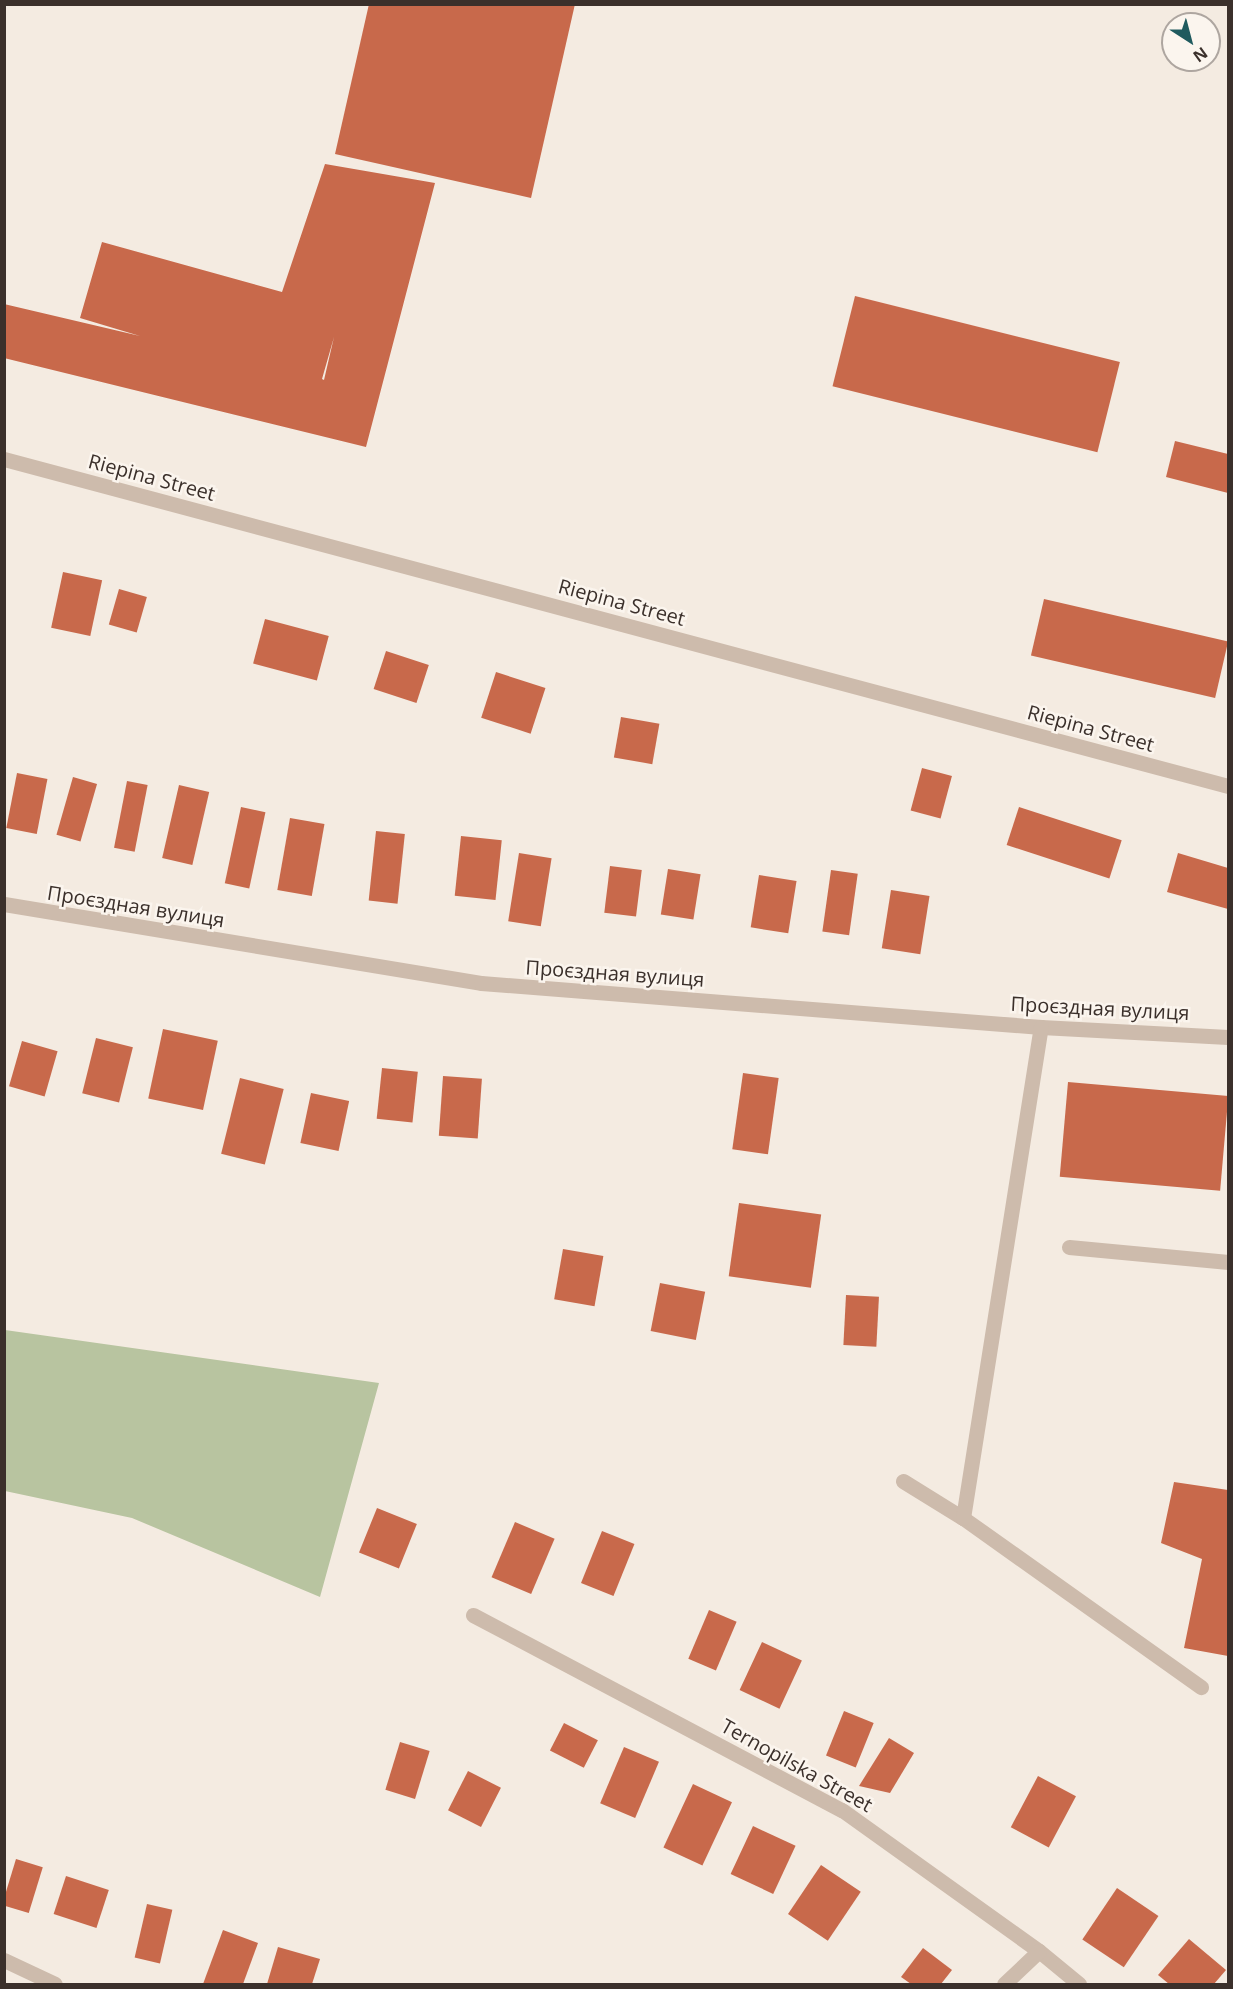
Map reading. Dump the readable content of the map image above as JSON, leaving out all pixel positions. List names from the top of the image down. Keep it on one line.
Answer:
{"streets":{"street":["Riepina Street","Проєздная вулиця","Ternopilska Street"]},"north":"bottom right"}
